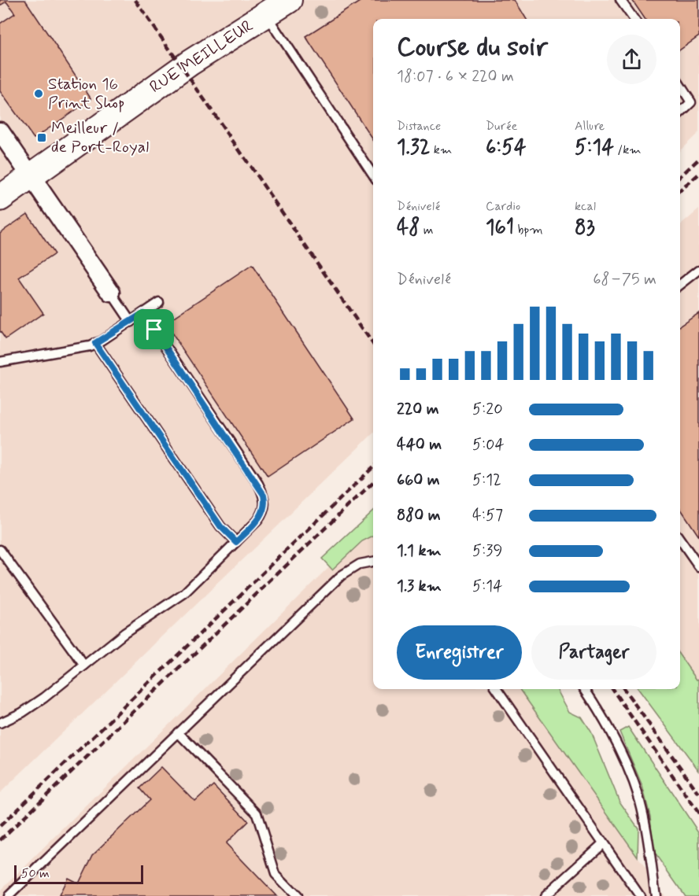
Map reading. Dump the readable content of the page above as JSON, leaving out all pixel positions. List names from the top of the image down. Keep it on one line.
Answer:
{"streets":{"street":["RUE MEILLEUR"]},"places":{"other":["Station 16 Print Shop"],"transit":["Meilleur / de Port-Royal"]},"scale_bar":"50 m","page":{"heading":["Course du soir","18:07 · 6 × 220 m"],"stats":[["Distance","1.32 km"],["Durée","6:54"],["Allure","5:14 /km"],["Dénivelé","48 m"],["Cardio","161 bpm"],["kcal","83"]],"chart":["Dénivelé","68–75 m"],"list":[{"name":"220 m","note":"5:20"},{"name":"440 m","note":"5:04"},{"name":"660 m","note":"5:12"},{"name":"880 m","note":"4:57"},{"name":"1.1 km","note":"5:39"},{"name":"1.3 km","note":"5:14"}],"buttons":["Enregistrer","Partager"],"scale":"50 m"}}
